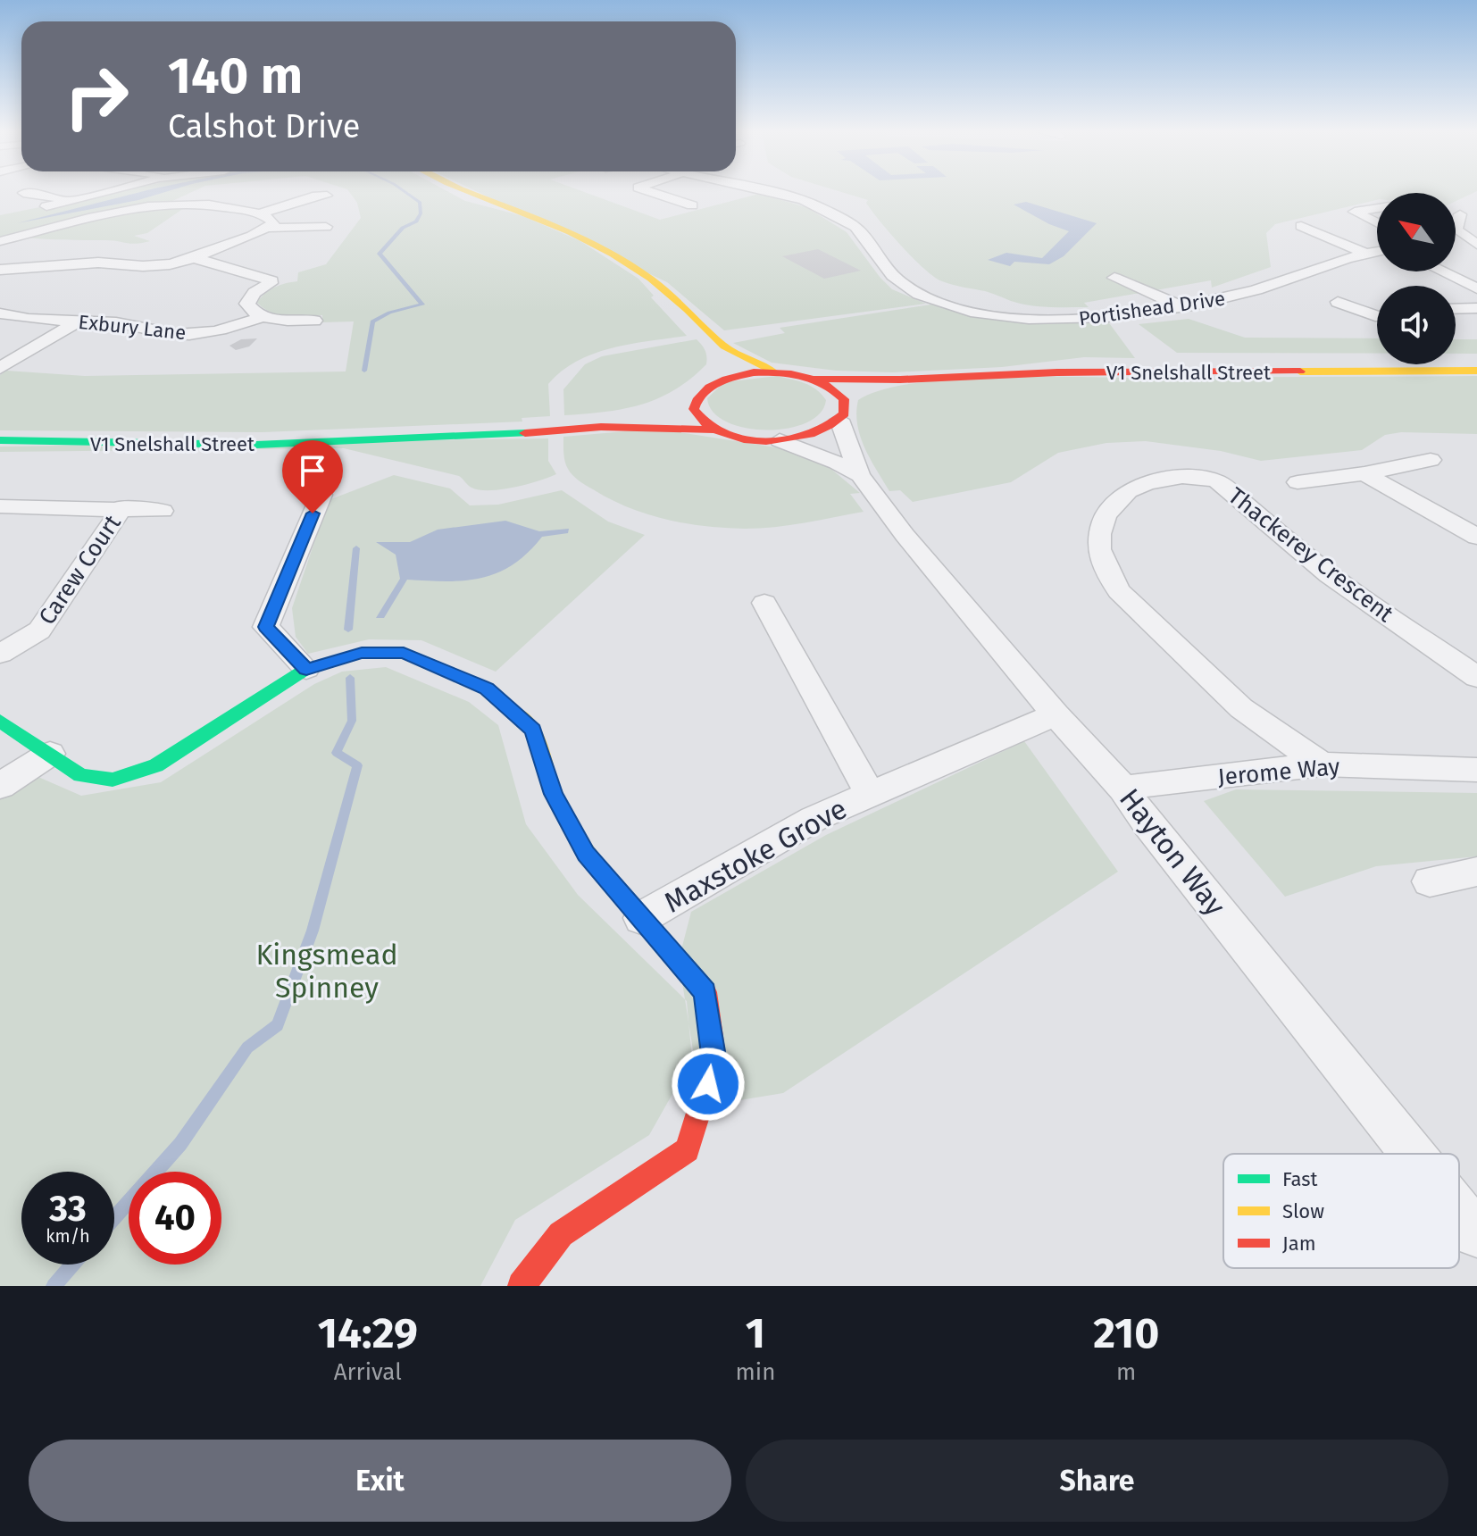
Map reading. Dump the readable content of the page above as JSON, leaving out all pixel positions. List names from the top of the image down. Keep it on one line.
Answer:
{"streets":{"street":["Portishead Drive","Exbury Lane","V1 Snelshall Street","Thackerey Crescent","Carew Court","Jerome Way","Hayton Way","Maxstoke Grove"]},"crossings":[["V1 Snelshall Street","Hayton Way"],["Thackerey Crescent","Jerome Way"],["Jerome Way","Hayton Way"],["Hayton Way","Maxstoke Grove"]],"parks":["Kingsmead Spinney"],"legend":["Fast","Slow","Jam"],"north":"top left","page":{"turn":["140 m","Calshot Drive"],"speed":"33 km/h","limit":"40","eta":["14:29","Arrival","1","min","210","m"],"buttons":["Exit","Share"]}}
